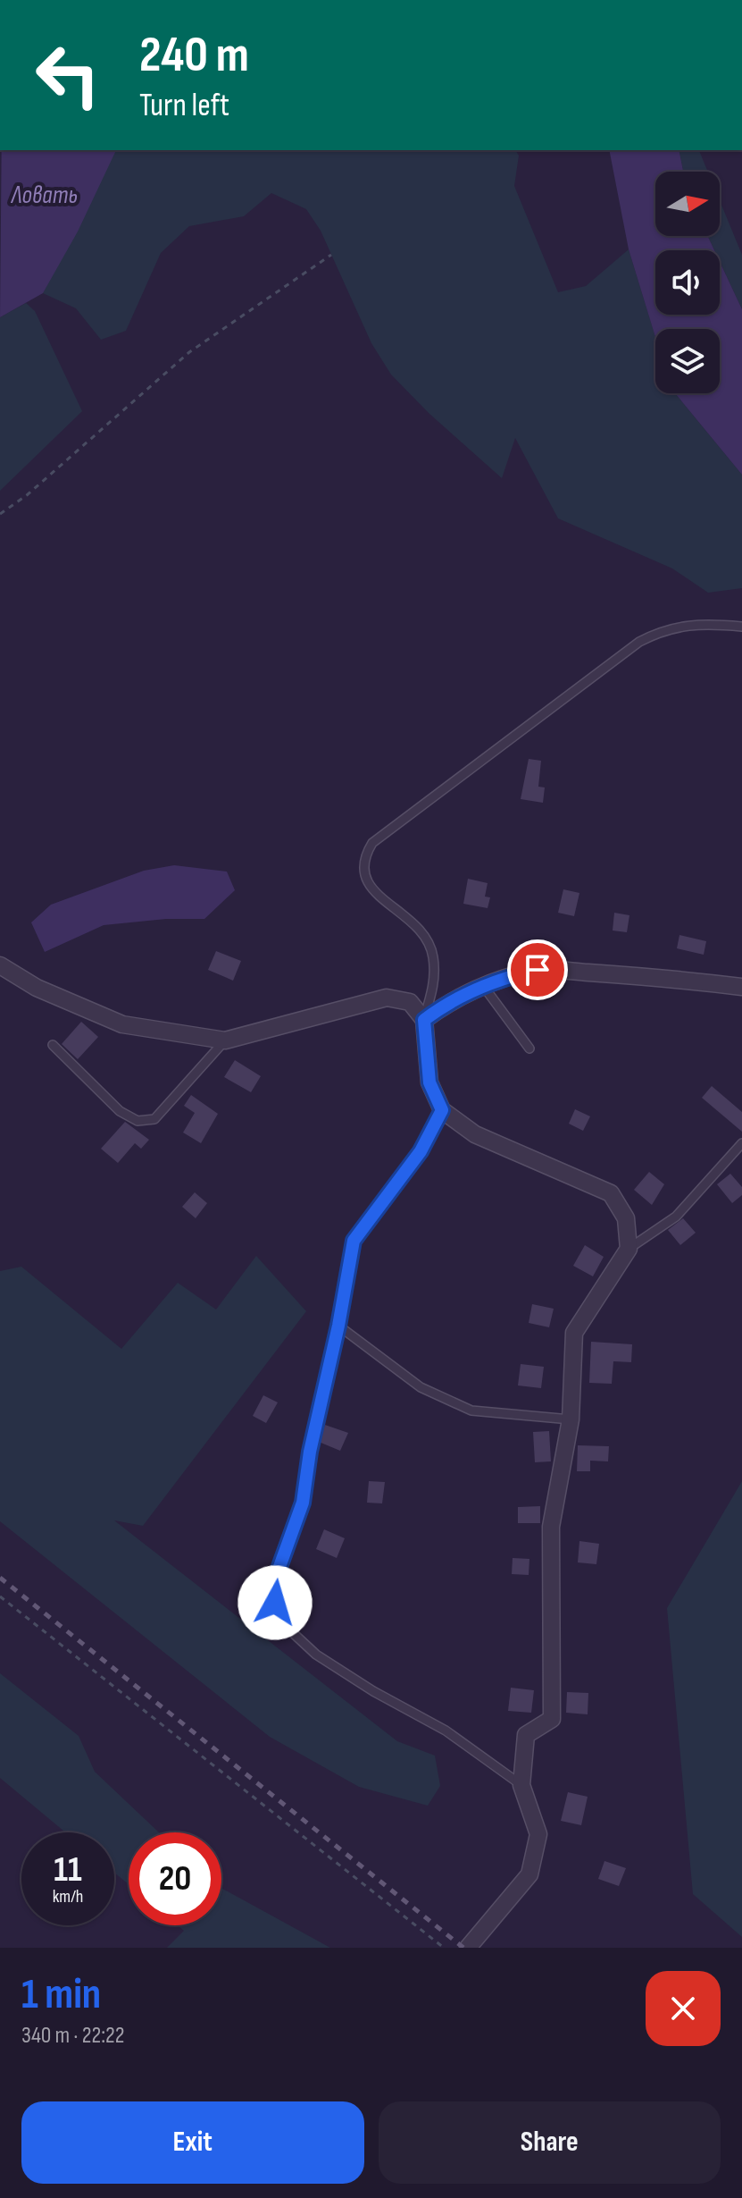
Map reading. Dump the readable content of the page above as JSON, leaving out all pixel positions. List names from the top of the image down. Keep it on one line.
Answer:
{"water":["Ловать"],"north":"right","page":{"turn":["240 m","Turn left"],"speed":"11 km/h","limit":"20","heading":["1 min","340 m · 22:22"],"buttons":["Exit","Share"]}}
